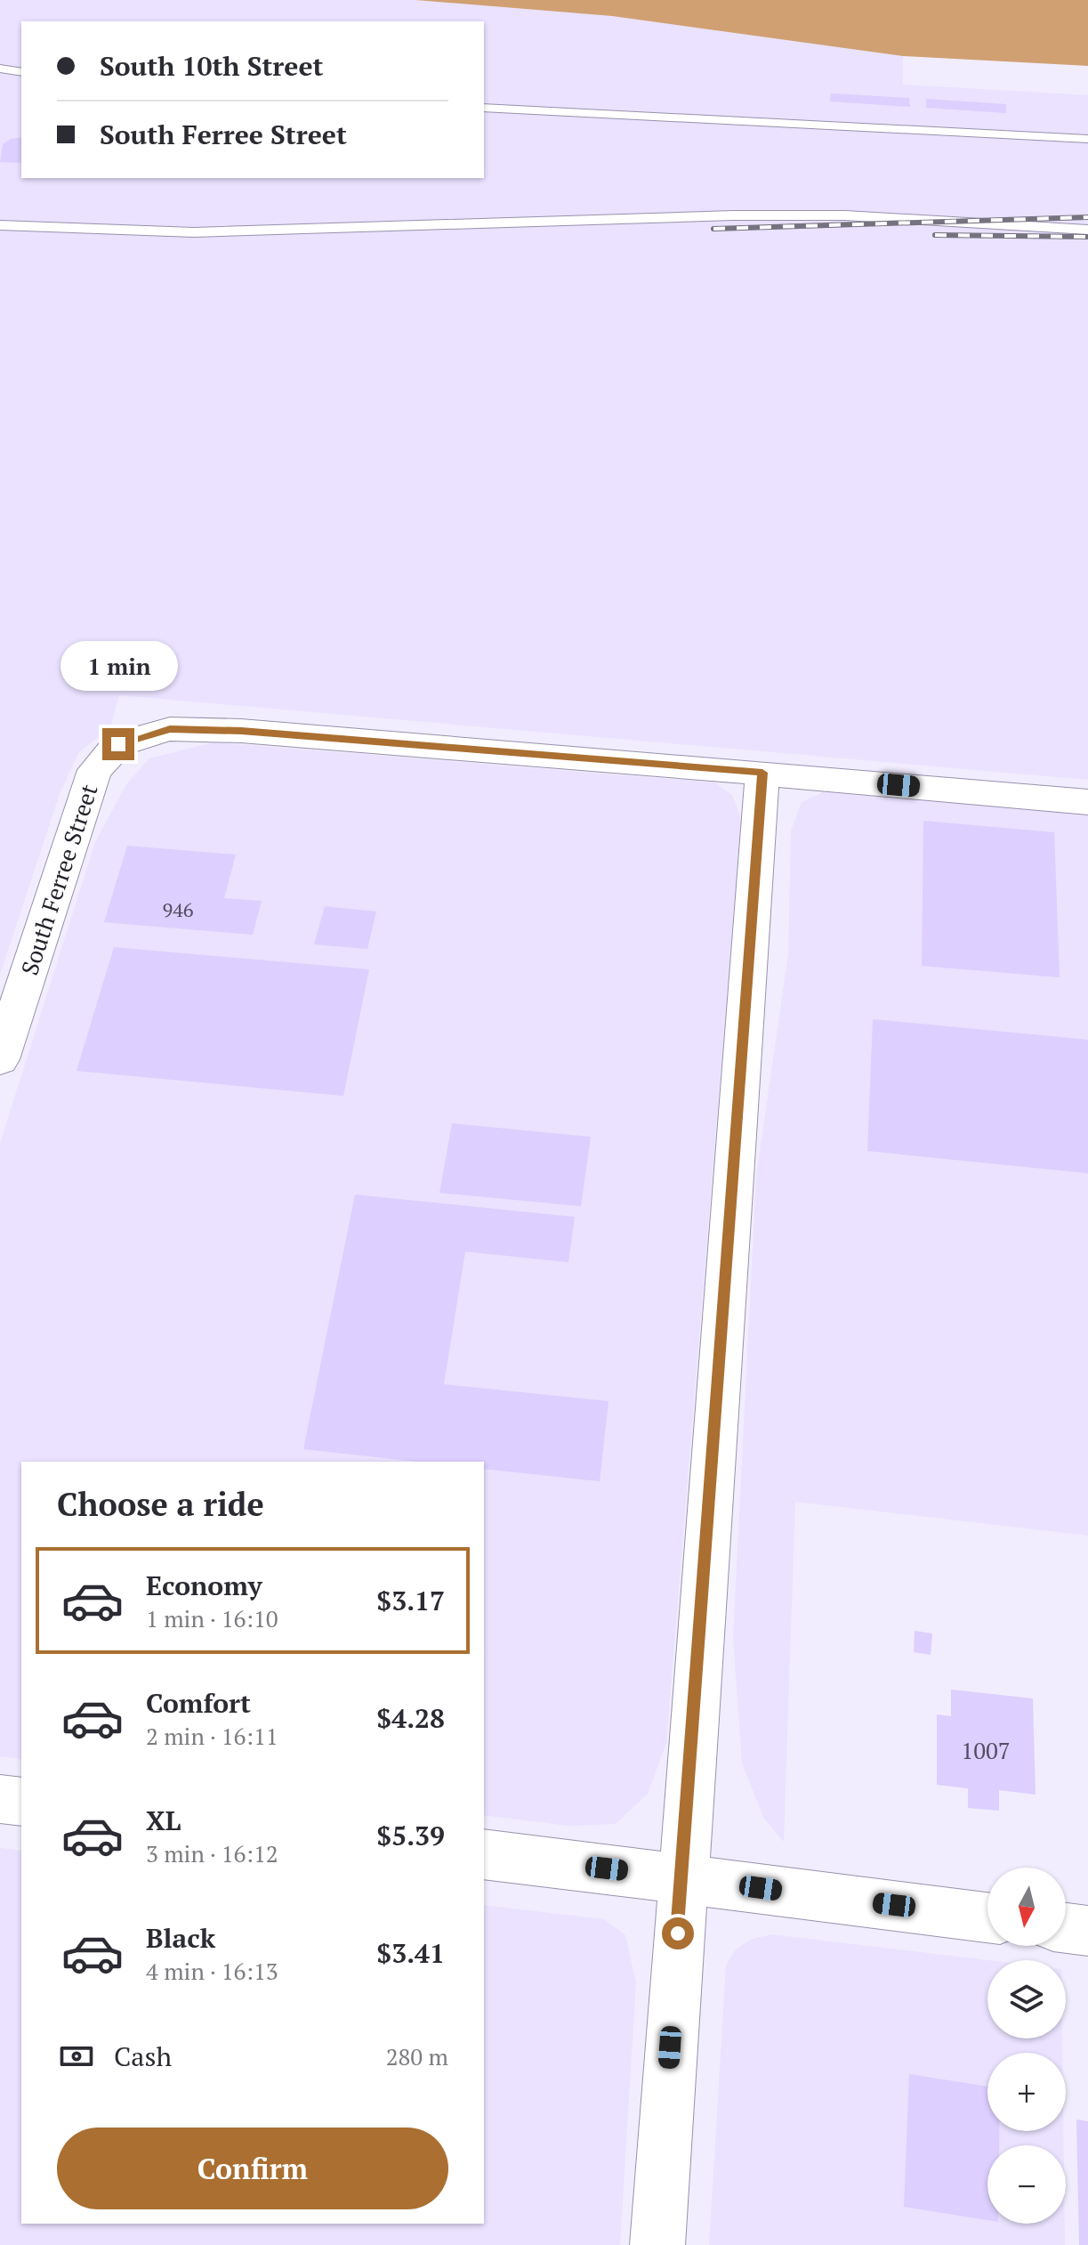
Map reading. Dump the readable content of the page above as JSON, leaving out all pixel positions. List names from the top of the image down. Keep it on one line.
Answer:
{"streets":{"street":["South Ferree Street"]},"house_numbers":["946","1007"],"north":"bottom","page":{"banner":["South 10th Street","South Ferree Street"],"bubble":"1 min","heading":"Choose a ride","list":[{"name":"Economy","note":"1 min · 16:10","value":"$3.17"},{"name":"Comfort","note":"2 min · 16:11","value":"$4.28"},{"name":"XL","note":"3 min · 16:12","value":"$5.39"},{"name":"Black","note":"4 min · 16:13","value":"$3.41"}],"map_buttons":["+","−"],"pay":["Cash","280 m"],"buttons":"Confirm"}}
